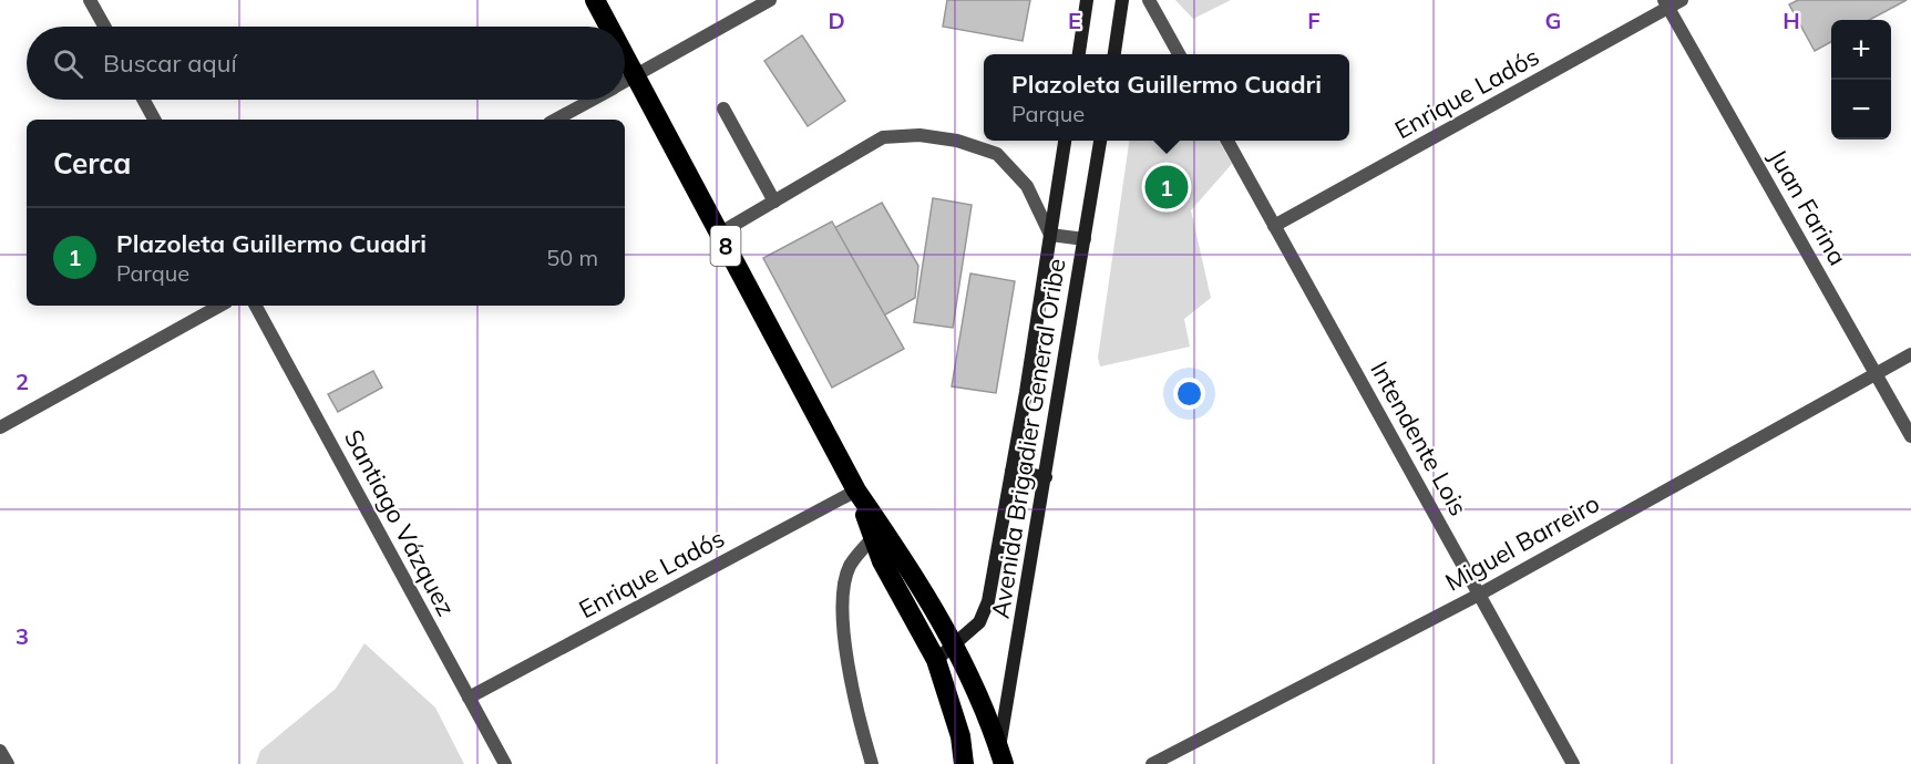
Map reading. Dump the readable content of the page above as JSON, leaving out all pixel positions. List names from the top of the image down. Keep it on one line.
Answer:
{"streets":{"highway":["8"],"main road":["Avenida Brigadier General Oribe"],"street":["Enrique Ladós","Juan Farina","Intendente Lois","Santiago Vázquez","Miguel Barreiro"]},"crossings":[["Enrique Ladós","Juan Farina"],["Enrique Ladós","8"],["Enrique Ladós","Intendente Lois"],["Enrique Ladós","Santiago Vázquez"],["Juan Farina","Miguel Barreiro"],["8","Avenida Brigadier General Oribe"],["Intendente Lois","Miguel Barreiro"]],"page":{"map_buttons":["+","−"],"search":"Buscar aquí","popup":["Plazoleta Guillermo Cuadri","Parque"],"heading":"Cerca","pins":"1","list":[{"mark":"1","name":"Plazoleta Guillermo Cuadri","note":"Parque","value":"50 m"}]},"grid":{"columns":["D","E","F","G","H"],"rows":["2","3"]}}
